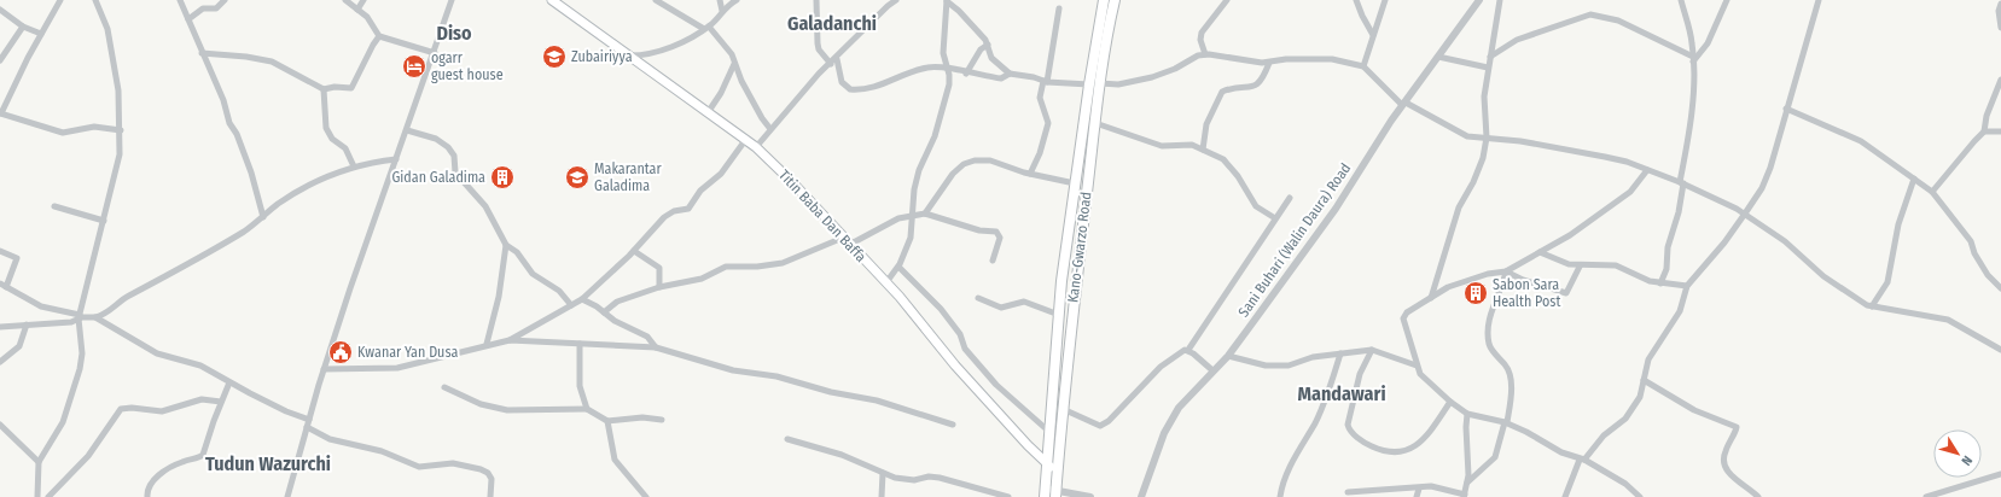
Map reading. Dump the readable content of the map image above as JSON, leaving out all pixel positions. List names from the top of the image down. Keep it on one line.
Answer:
{"streets":{"main road":["Titin Baba Dan Baffa","Kano-Gwarzo Road"],"street":["Sani Buhari (Walin Daura) Road"]},"crossings":[["Titin Baba Dan Baffa","Kano-Gwarzo Road"]],"districts":["Galadanchi","Diso","Mandawari","Tudun Wazurchi"],"places":{"school or university":["Zubairiyya","Makarantar Galadima"],"hotel":["ogarr guest house"],"building":["Gidan Galadima","Sabon Sara Health Post"],"public building":["Kwanar Yan Dusa"]},"north":"bottom right"}
